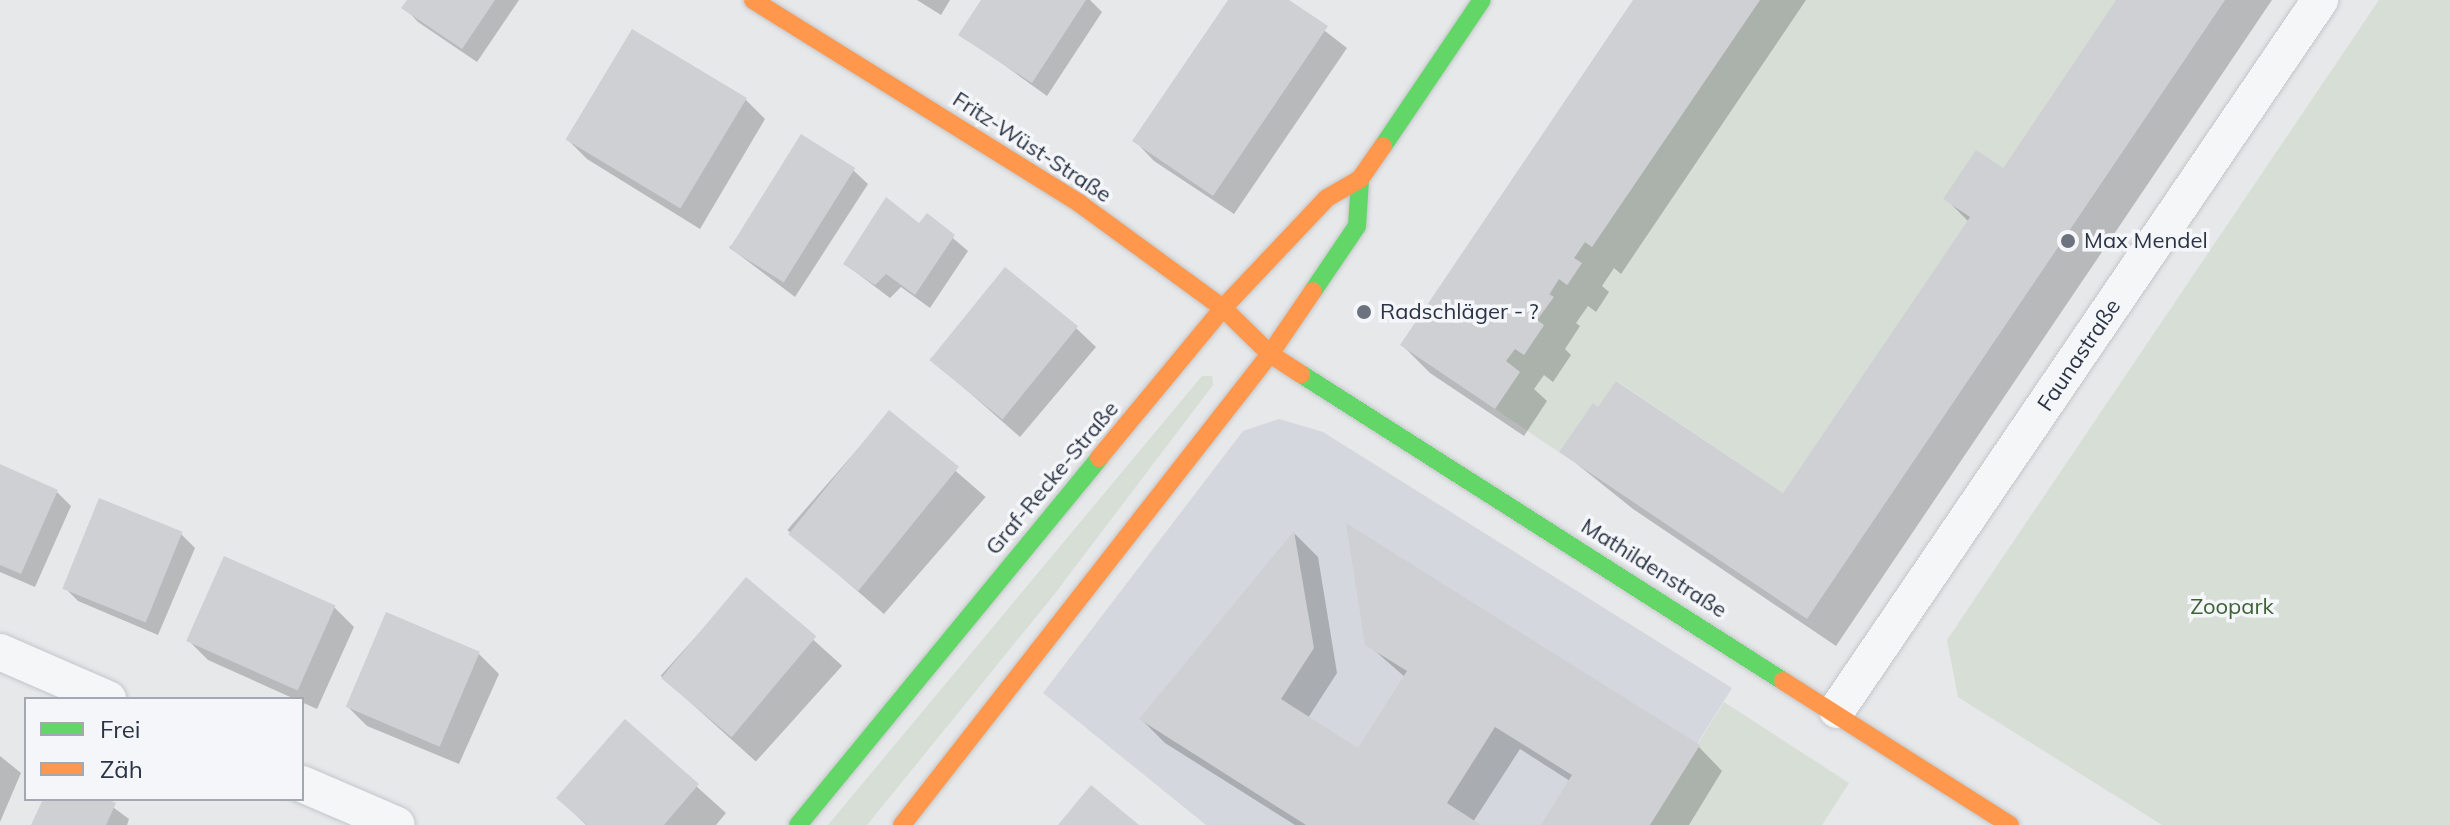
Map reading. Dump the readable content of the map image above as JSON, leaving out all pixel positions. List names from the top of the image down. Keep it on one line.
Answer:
{"streets":{"street":["Fritz-Wüst-Straße","Faunastraße","Graf-Recke-Straße","Mathildenstraße"]},"crossings":[["Fritz-Wüst-Straße","Graf-Recke-Straße"],["Fritz-Wüst-Straße","Mathildenstraße"],["Faunastraße","Mathildenstraße"]],"parks":["Zoopark"],"places":["Max Mendel","Radschläger - ?"],"legend":["Frei","Zäh"]}
